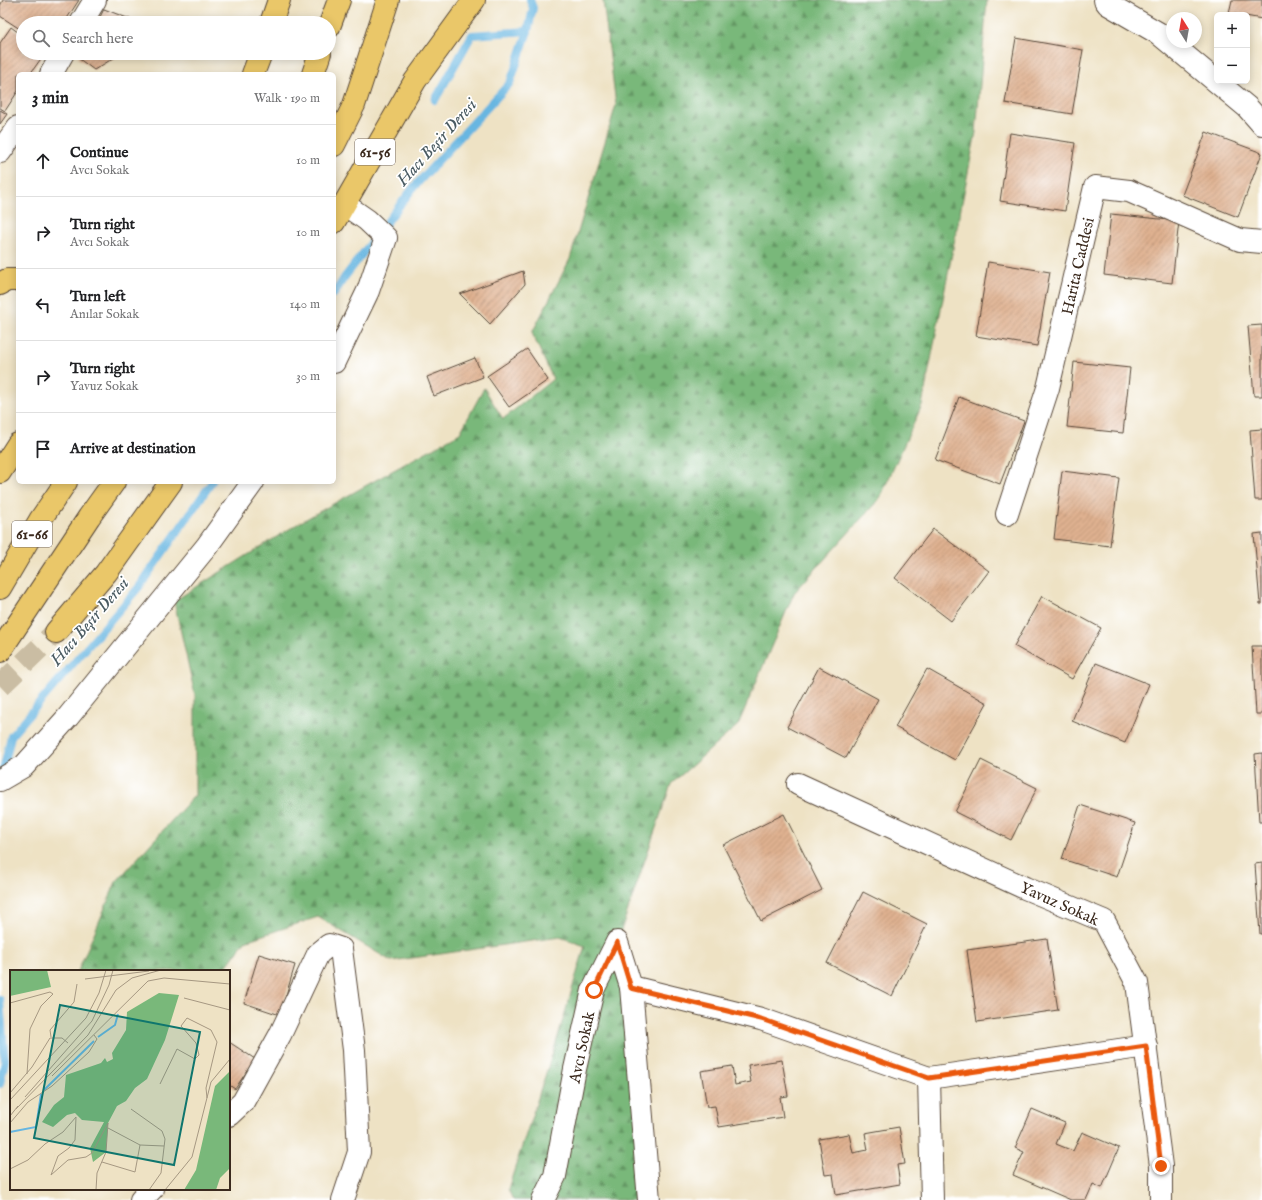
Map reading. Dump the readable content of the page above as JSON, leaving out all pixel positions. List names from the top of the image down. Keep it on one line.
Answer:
{"streets":{"main road":["61-56","61-66"],"street":["Harita Caddesi","Yavuz Sokak","Avcı Sokak"]},"water":["Hacı Beşir Deresi"],"north":"top","page":{"map_buttons":["+","−"],"search":"Search here","heading":["3 min","Walk · 190 m"],"list":[["Continue","Avcı Sokak","10 m"],["Turn right","Avcı Sokak","10 m"],["Turn left","Anılar Sokak","140 m"],["Turn right","Yavuz Sokak","30 m"],"Arrive at destination"]}}
